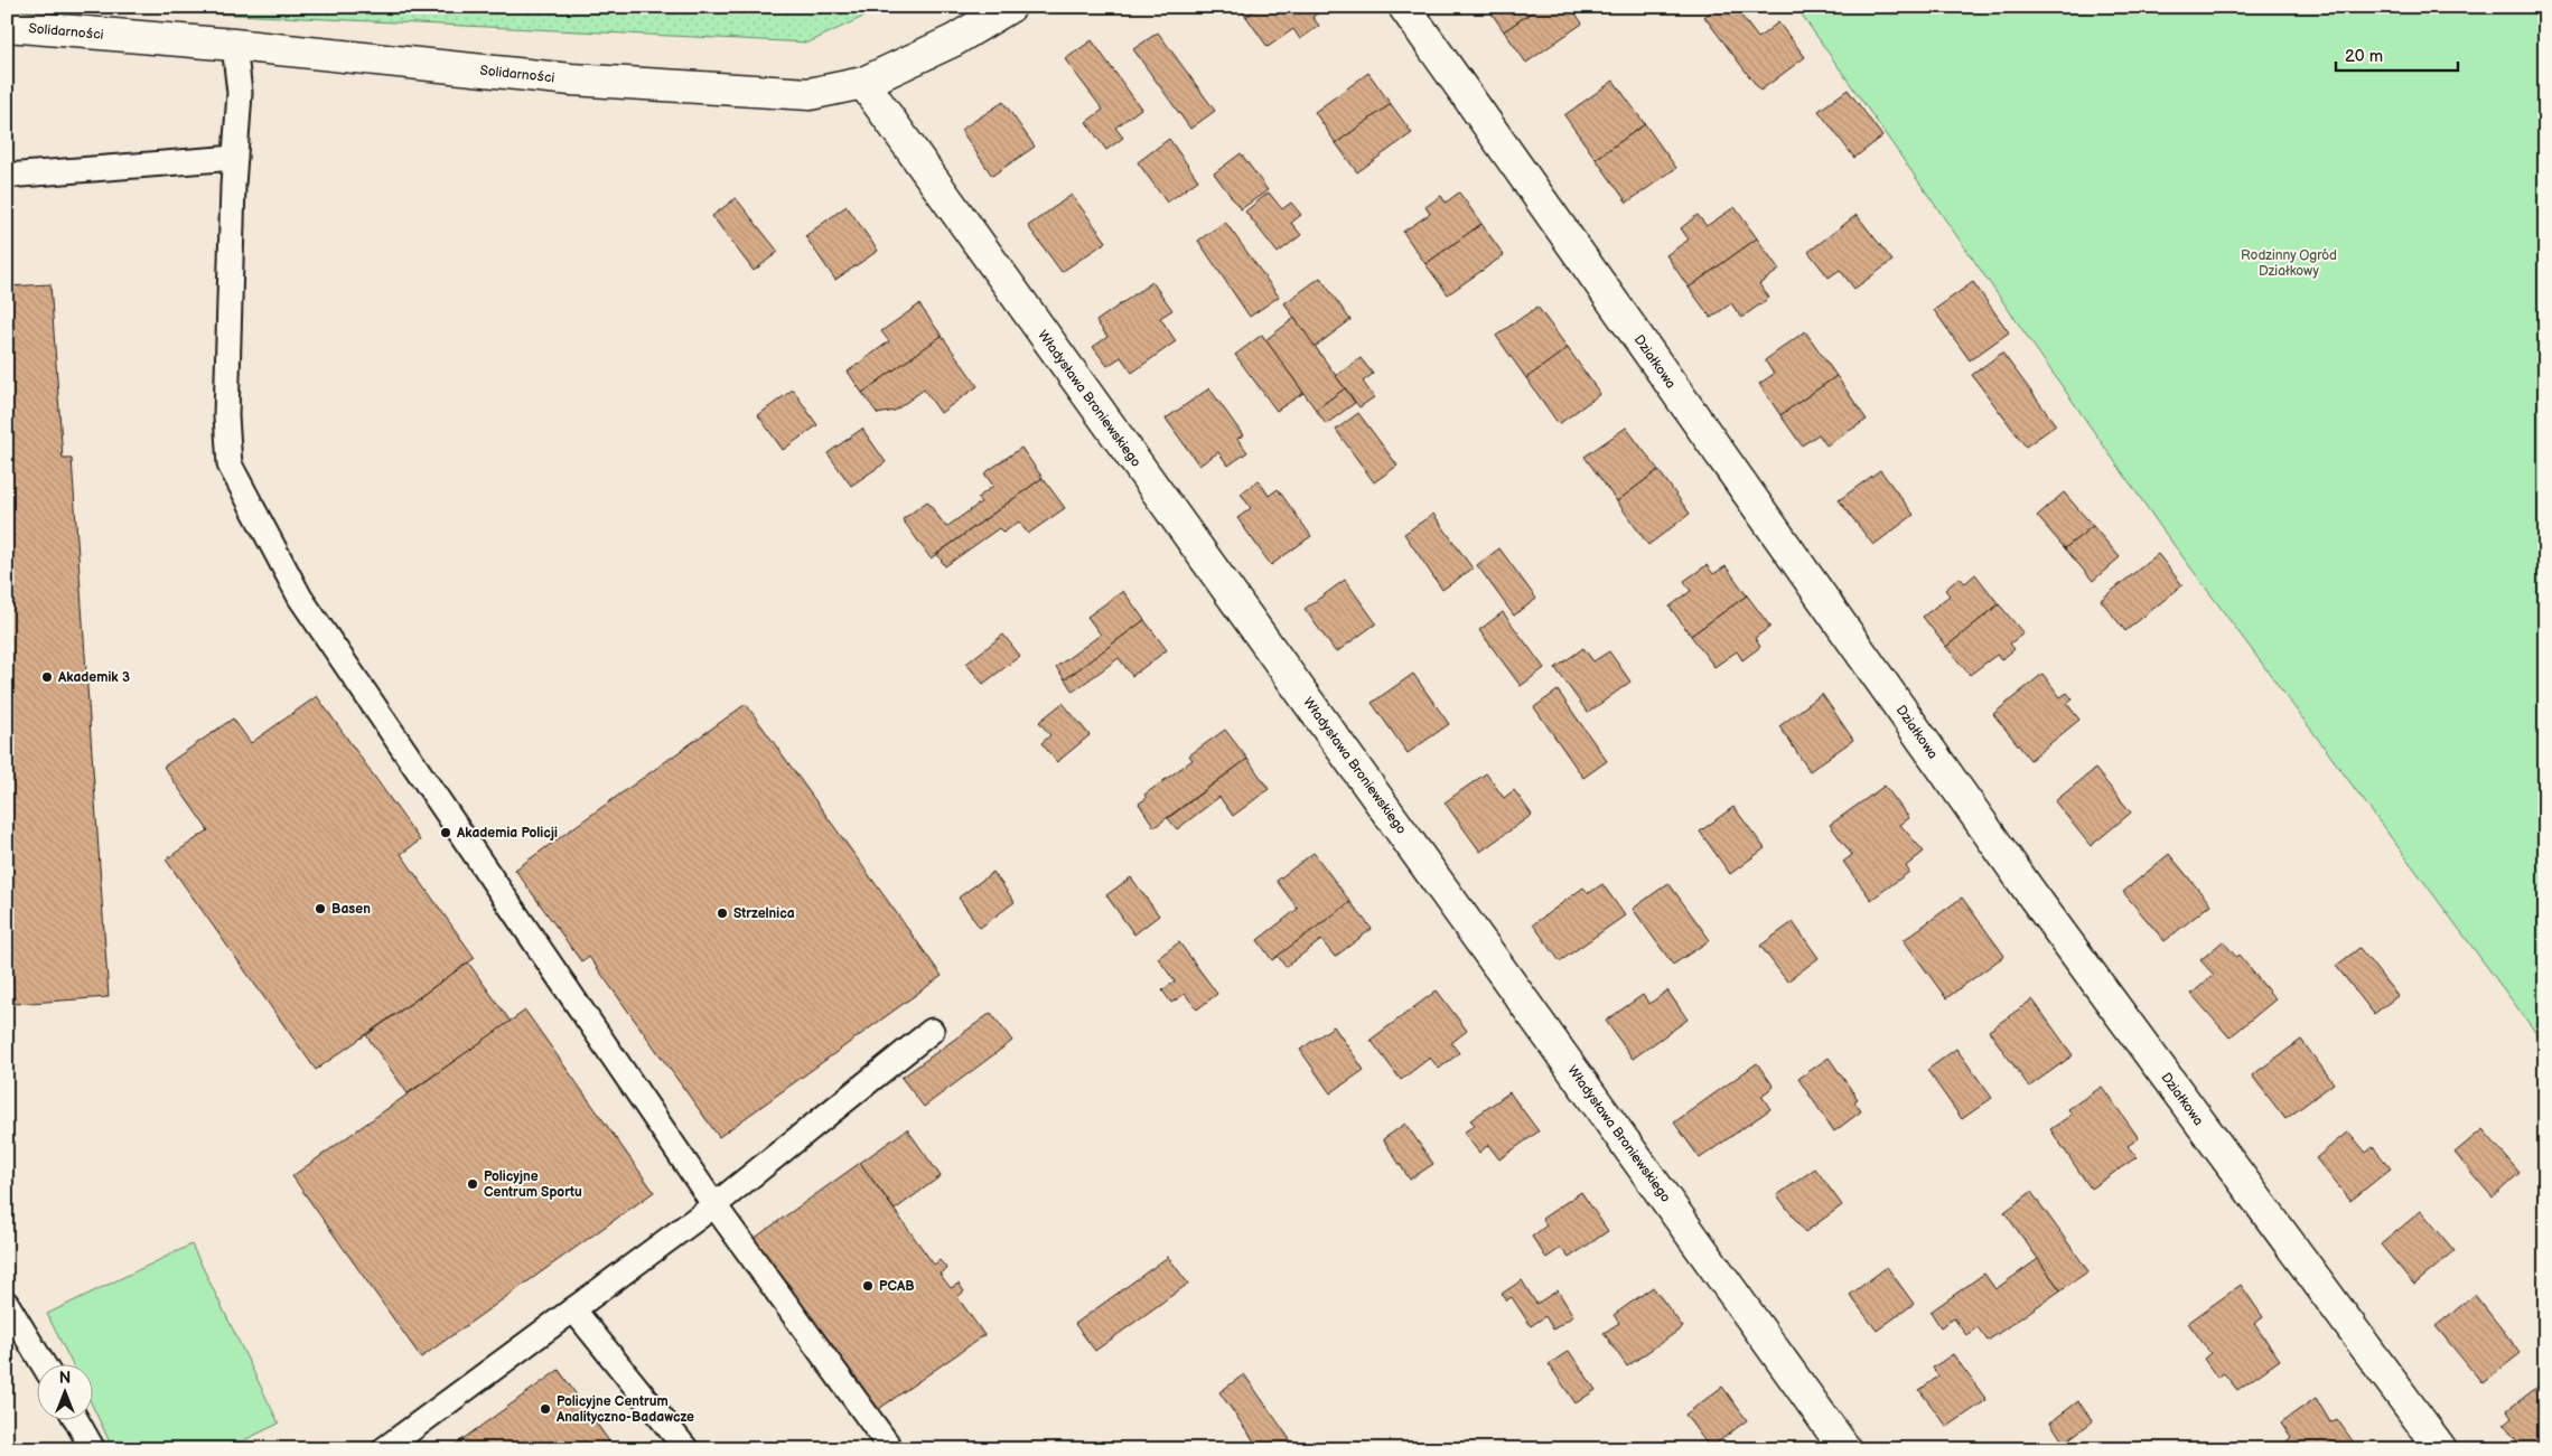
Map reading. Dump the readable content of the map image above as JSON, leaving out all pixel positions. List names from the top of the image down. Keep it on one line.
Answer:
{"streets":{"street":["Solidarności","Działkowa","Władysława Broniewskiego"]},"crossings":[["Solidarności","Władysława Broniewskiego"]],"parks":["Rodzinny Ogród Działkowy"],"places":["Akademik 3","Akademia Policji","Basen","Strzelnica","Policyjne Centrum Sportu","PCAB","Policyjne Centrum Analityczno-Badawcze"],"scale_bar":"20 m","north":"top"}
